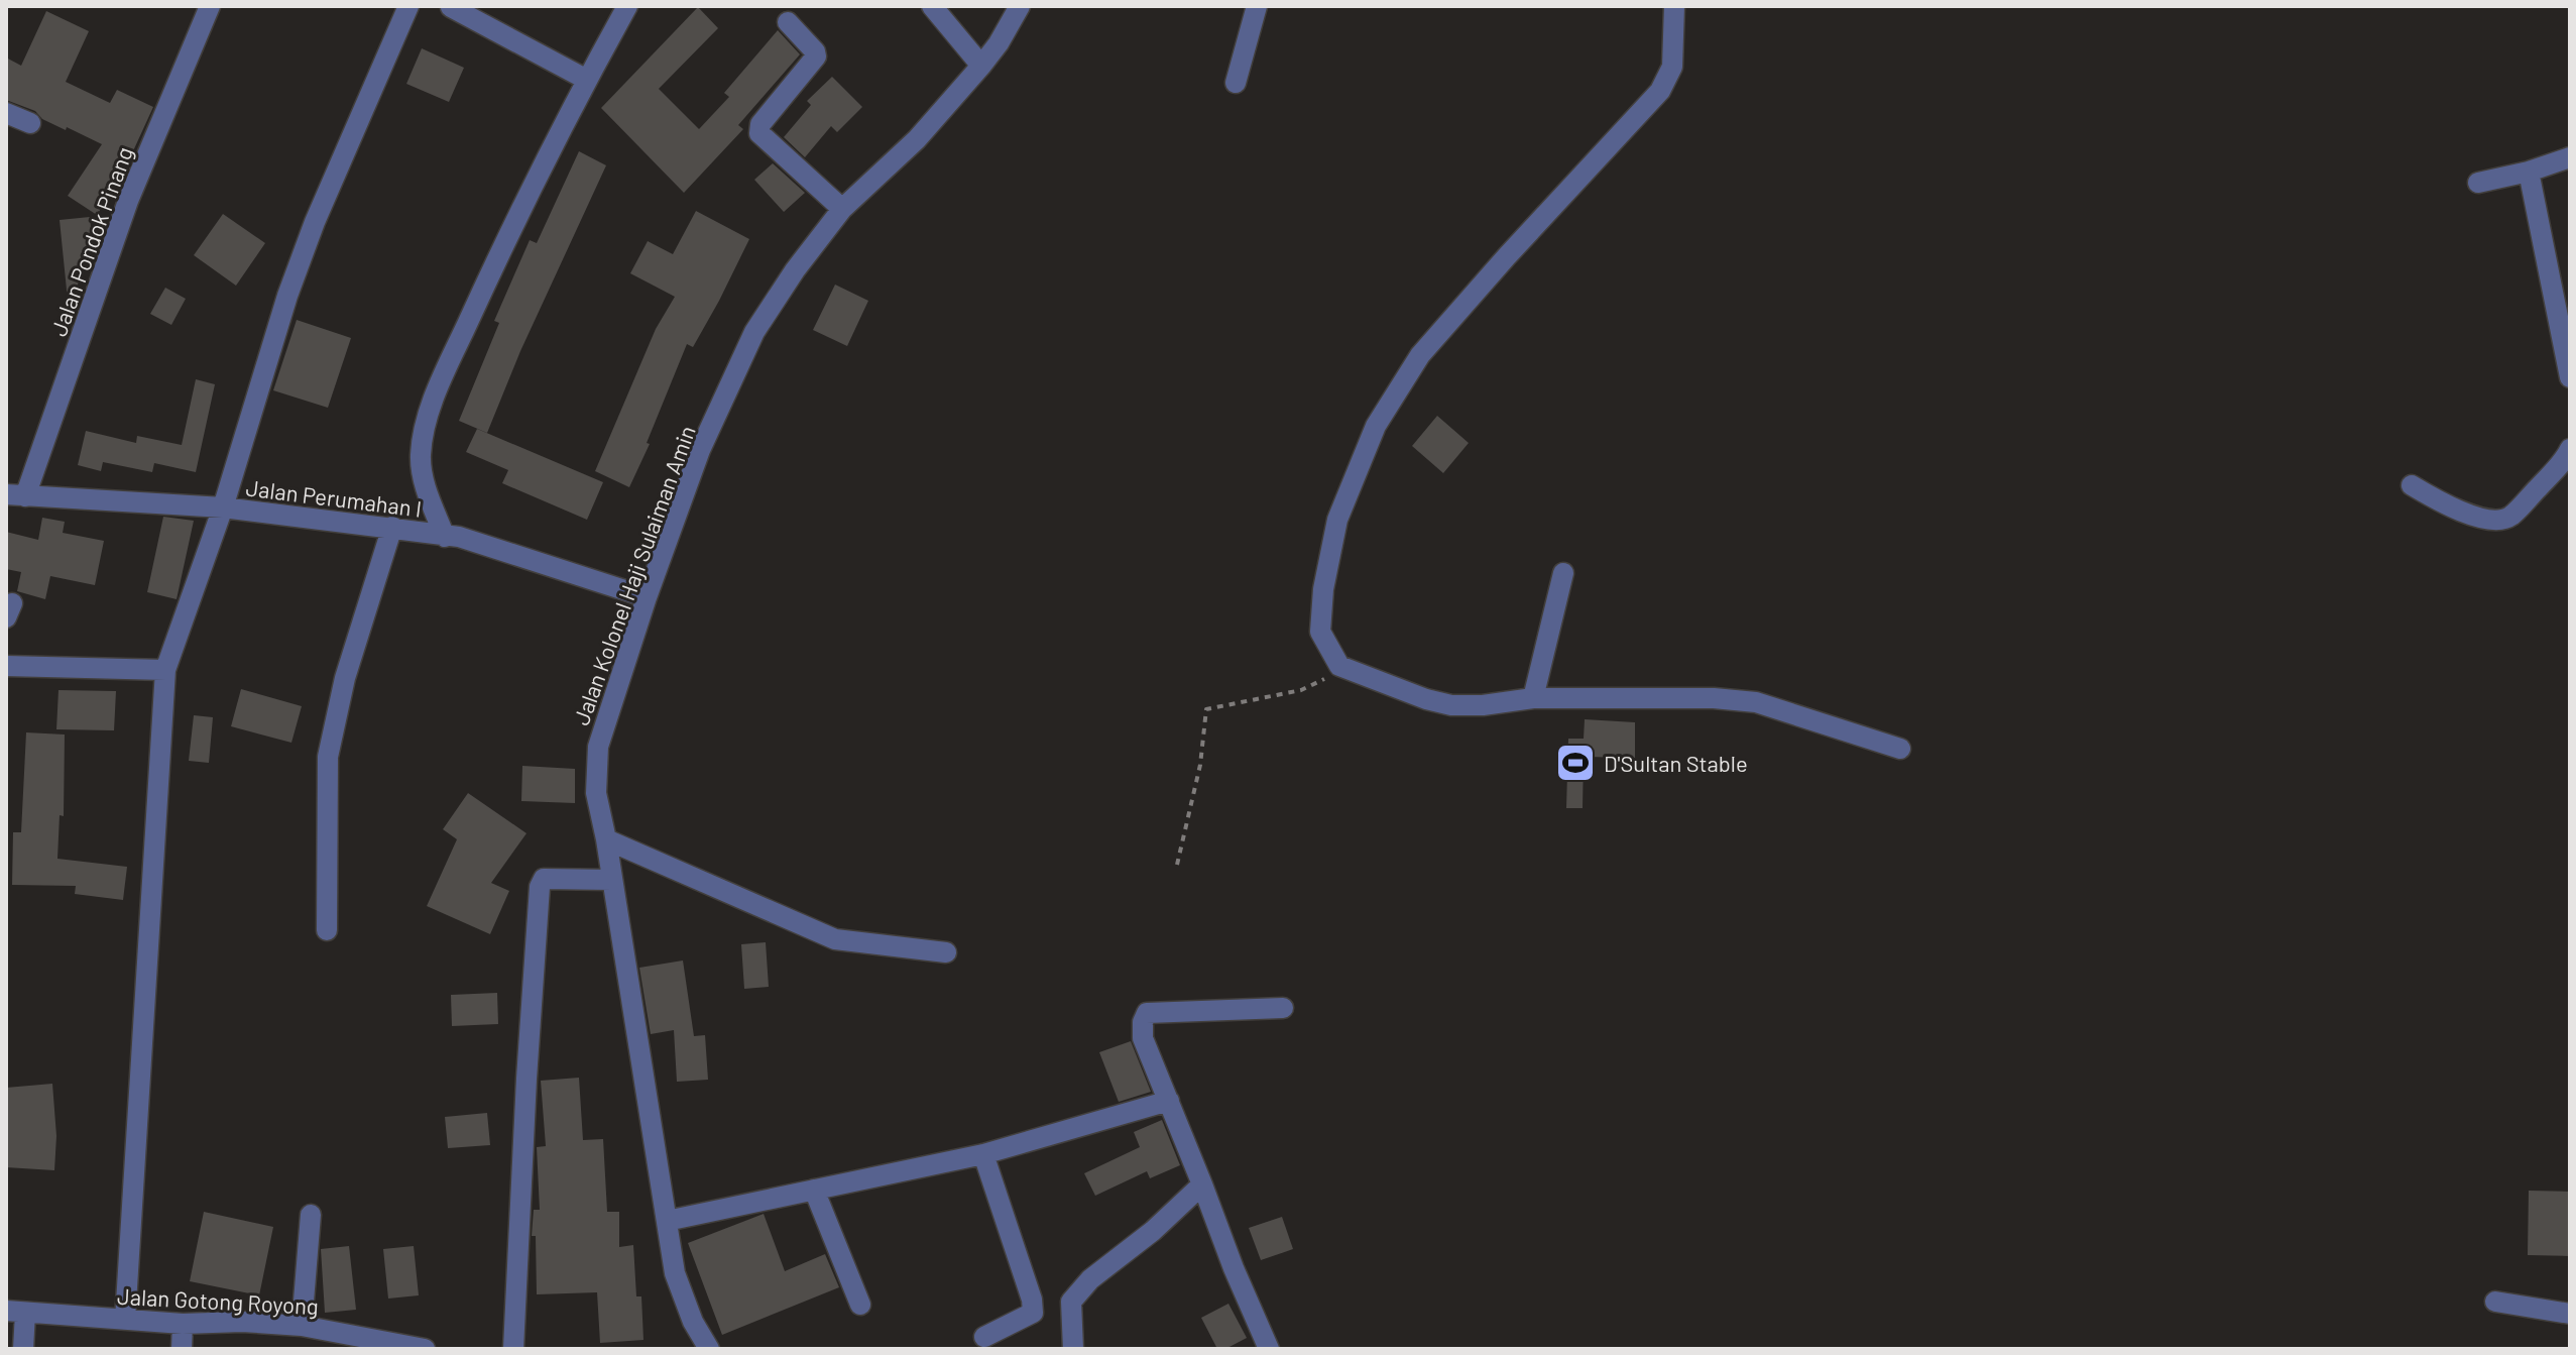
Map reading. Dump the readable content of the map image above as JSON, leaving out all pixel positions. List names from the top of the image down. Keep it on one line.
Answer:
{"streets":{"street":["Jalan Pondok Pinang","Jalan Perumahan I","Jalan Kolonel Haji Sulaiman Amin","Jalan Gotong Royong"]},"crossings":[["Jalan Pondok Pinang","Jalan Perumahan I"],["Jalan Perumahan I","Jalan Kolonel Haji Sulaiman Amin"]],"places":{"sports":["D'Sultan Stable"]}}
